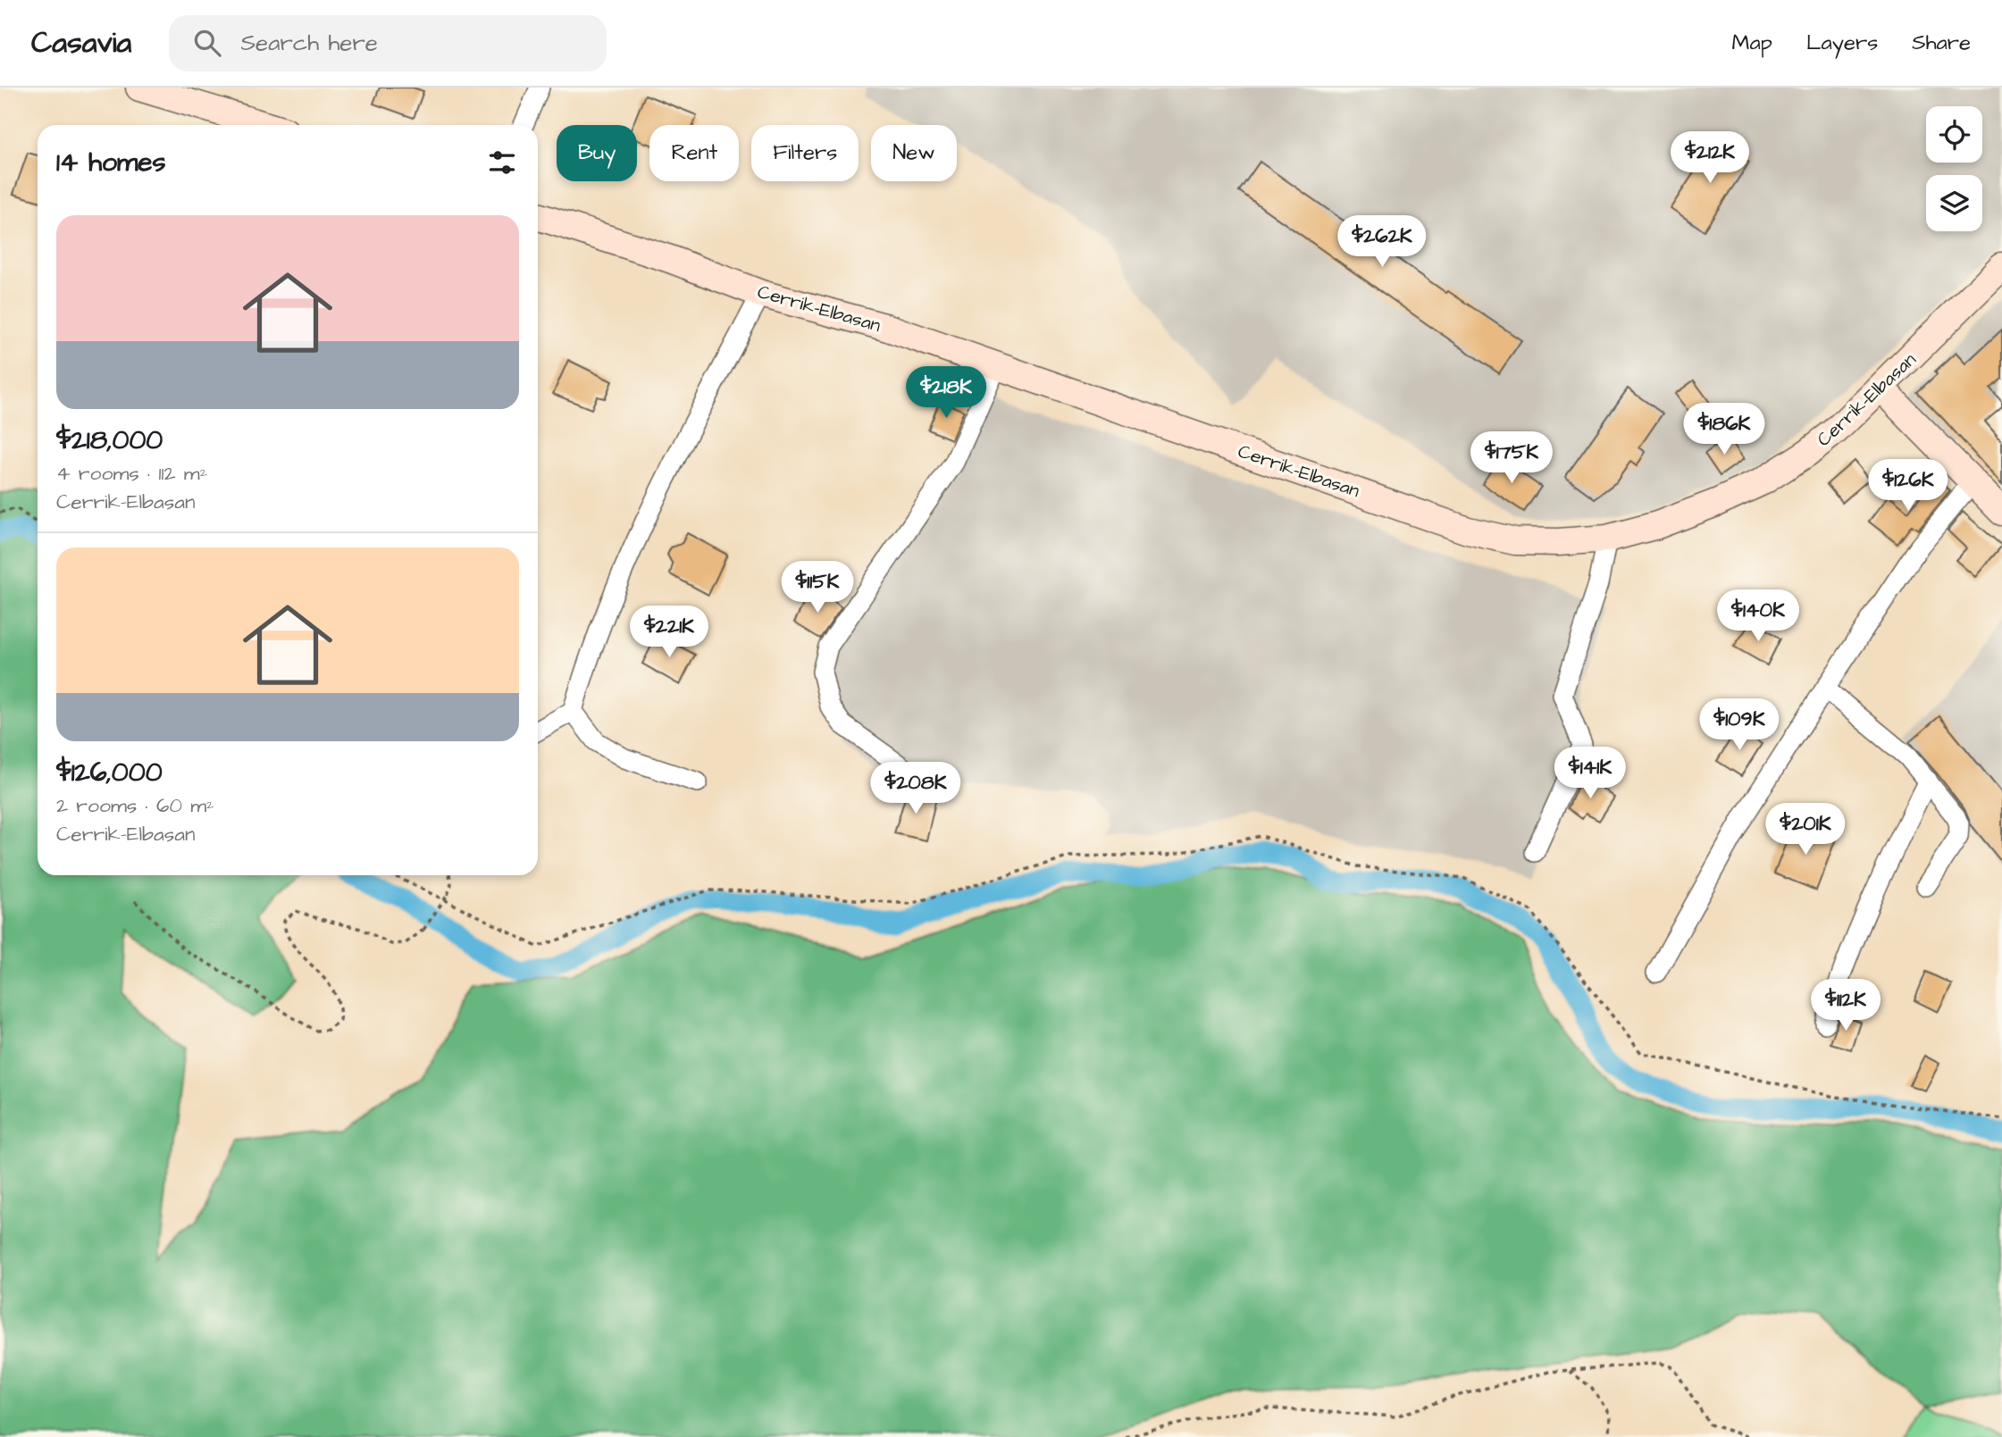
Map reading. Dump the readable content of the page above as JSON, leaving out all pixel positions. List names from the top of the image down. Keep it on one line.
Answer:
{"streets":{"main road":["Cerrik-Elbasan"]},"page":{"header":"Casavia","search":"Search here","nav":["Map","Layers","Share"],"chip":["Buy","Rent","Filters","New"],"heading":"14 homes","price":["$212K","$262K","$218K","$186K","$175K","$126K","$115K","$140K","$221K","$109K","$141K","$208K","$201K","$112K"],"list":[{"name":"$218,000","note":"4 rooms · 112 m² · Cerrik-Elbasan"},{"name":"$126,000","note":"2 rooms · 60 m² · Cerrik-Elbasan"}]}}
